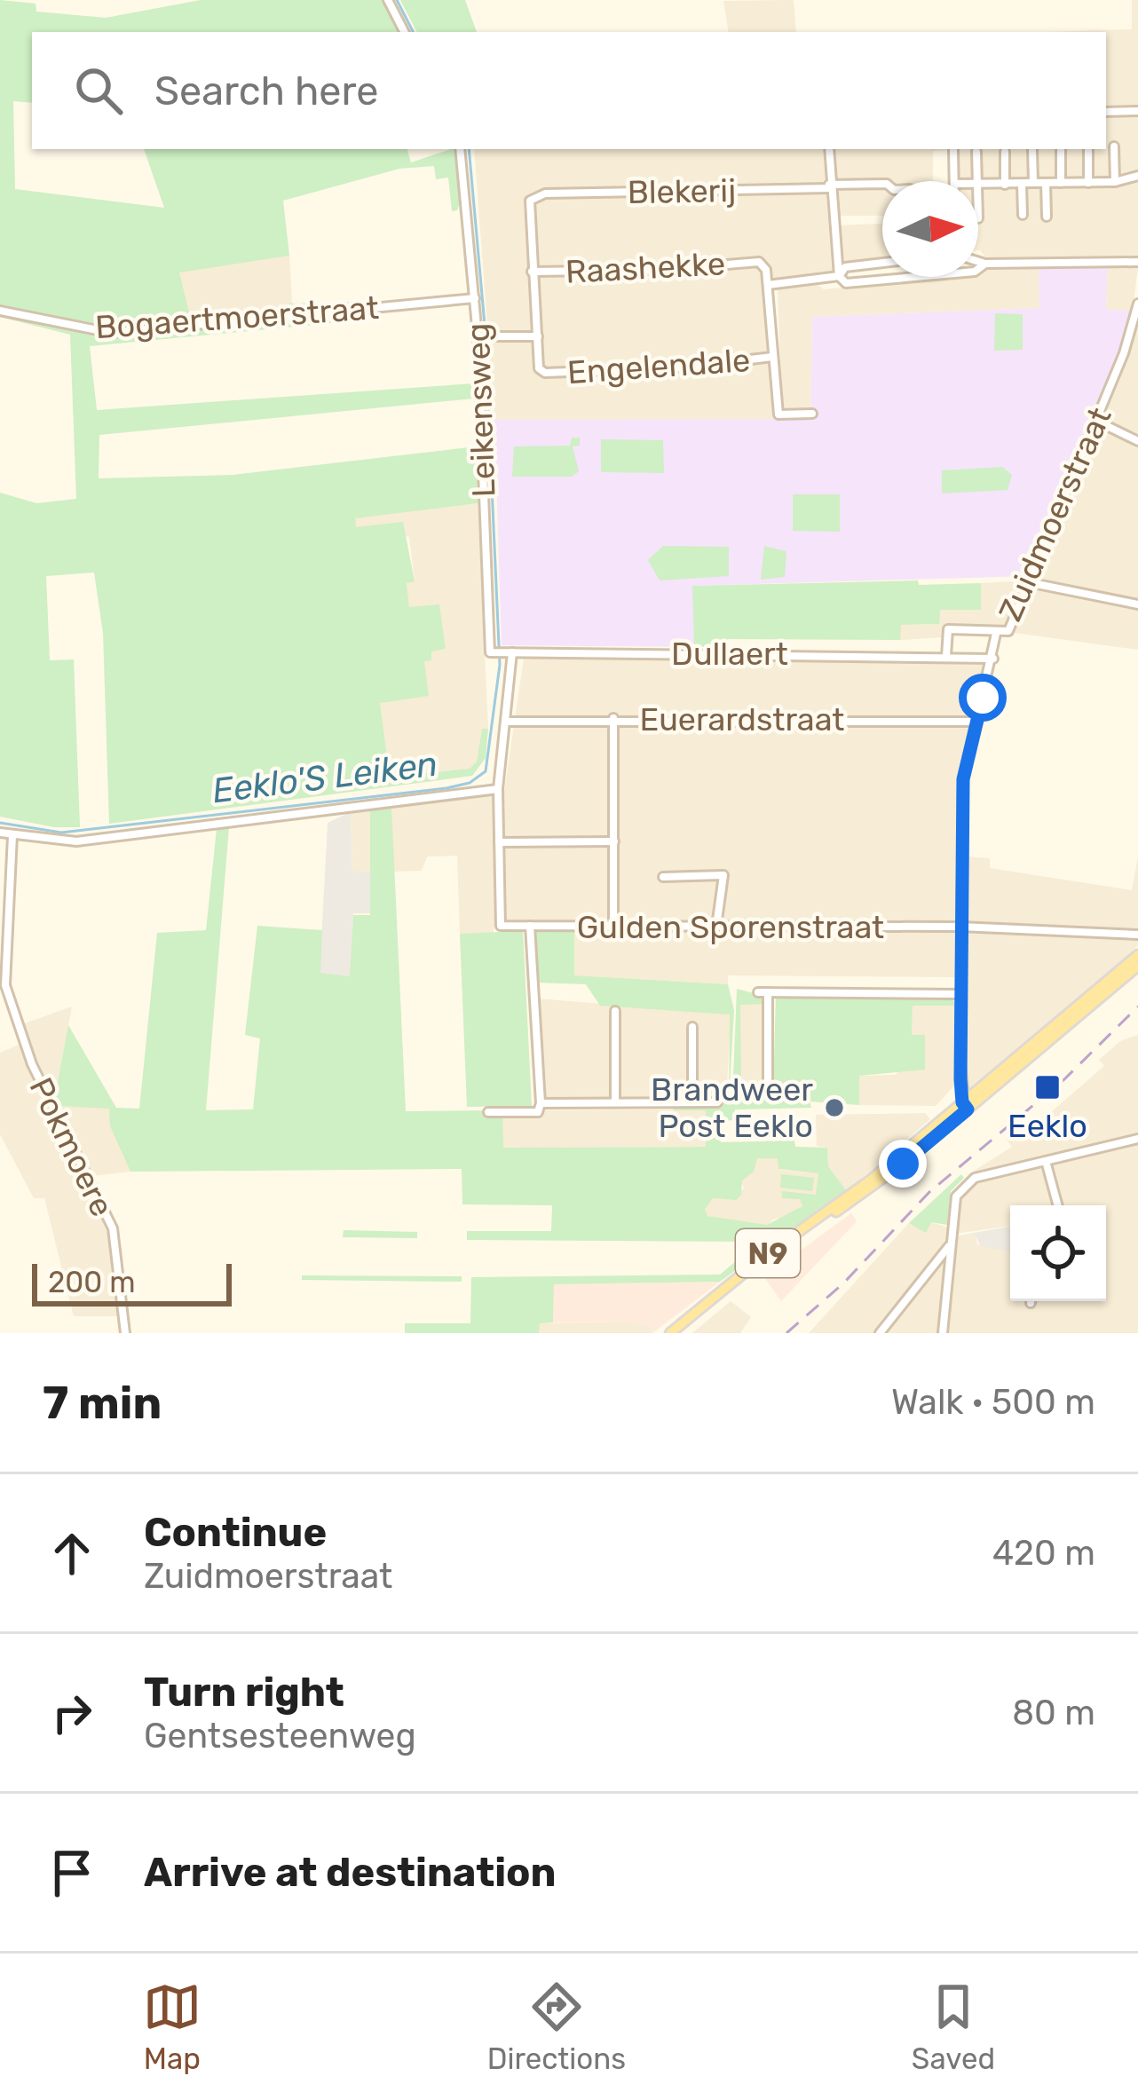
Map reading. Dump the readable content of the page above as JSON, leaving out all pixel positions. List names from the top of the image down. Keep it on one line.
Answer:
{"streets":{"main road":["N9"],"street":["Blekerij","Raashekke","Bogaertmoerstraat","Engelendale","Leikensweg","Zuidmoerstraat","Dullaert","Euerardstraat","Gulden Sporenstraat","Pokmoere"]},"crossings":[["Blekerij","Raashekke"],["Bogaertmoerstraat","Leikensweg"],["Leikensweg","Dullaert"],["Leikensweg","Euerardstraat"],["Leikensweg","Gulden Sporenstraat"],["Zuidmoerstraat","Dullaert"],["Zuidmoerstraat","Euerardstraat"],["Zuidmoerstraat","Gulden Sporenstraat"],["Zuidmoerstraat","N9"]],"water":["Eeklo'S Leiken"],"places":{"transit":["Eeklo"],"other":["Brandweer Post Eeklo"]},"scale_bar":"200 m","north":"right","page":{"search":"Search here","scale":"200 m","heading":["7 min","Walk · 500 m"],"list":[["Continue","Zuidmoerstraat","420 m"],["Turn right","Gentsesteenweg","80 m"],"Arrive at destination"],"nav":["Map","Directions","Saved"]}}
